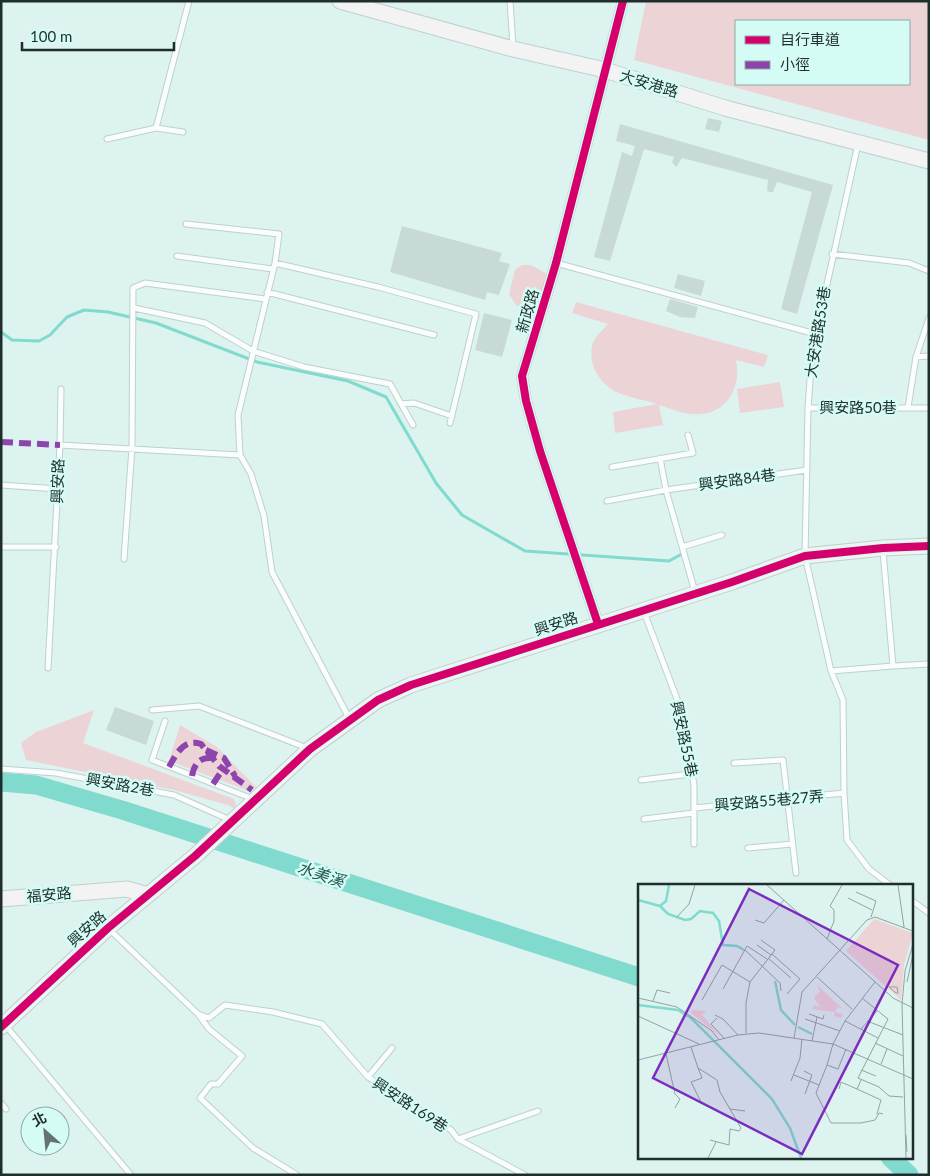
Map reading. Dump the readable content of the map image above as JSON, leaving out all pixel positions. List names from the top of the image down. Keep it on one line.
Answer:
{"streets":{"street":["大安港路","新政路","興安路","福安路"],"lane":["大安港路53巷","興安路50巷","興安路84巷","興安路55巷","興安路2巷","興安路55巷27弄","興安路169巷"]},"crossings":[["大安港路","新政路"],["大安港路","大安港路53巷"],["新政路","興安路"],["大安港路53巷","興安路50巷"],["大安港路53巷","興安路84巷"],["大安港路53巷","興安路"],["大安港路53巷","興安路55巷27弄"],["興安路","興安路55巷"],["興安路","興安路2巷"],["興安路","福安路"],["興安路55巷","興安路55巷27弄"]],"water":["水美溪"],"legend":["自行車道","小徑"],"scale_bar":"100 m","north":"top left"}
